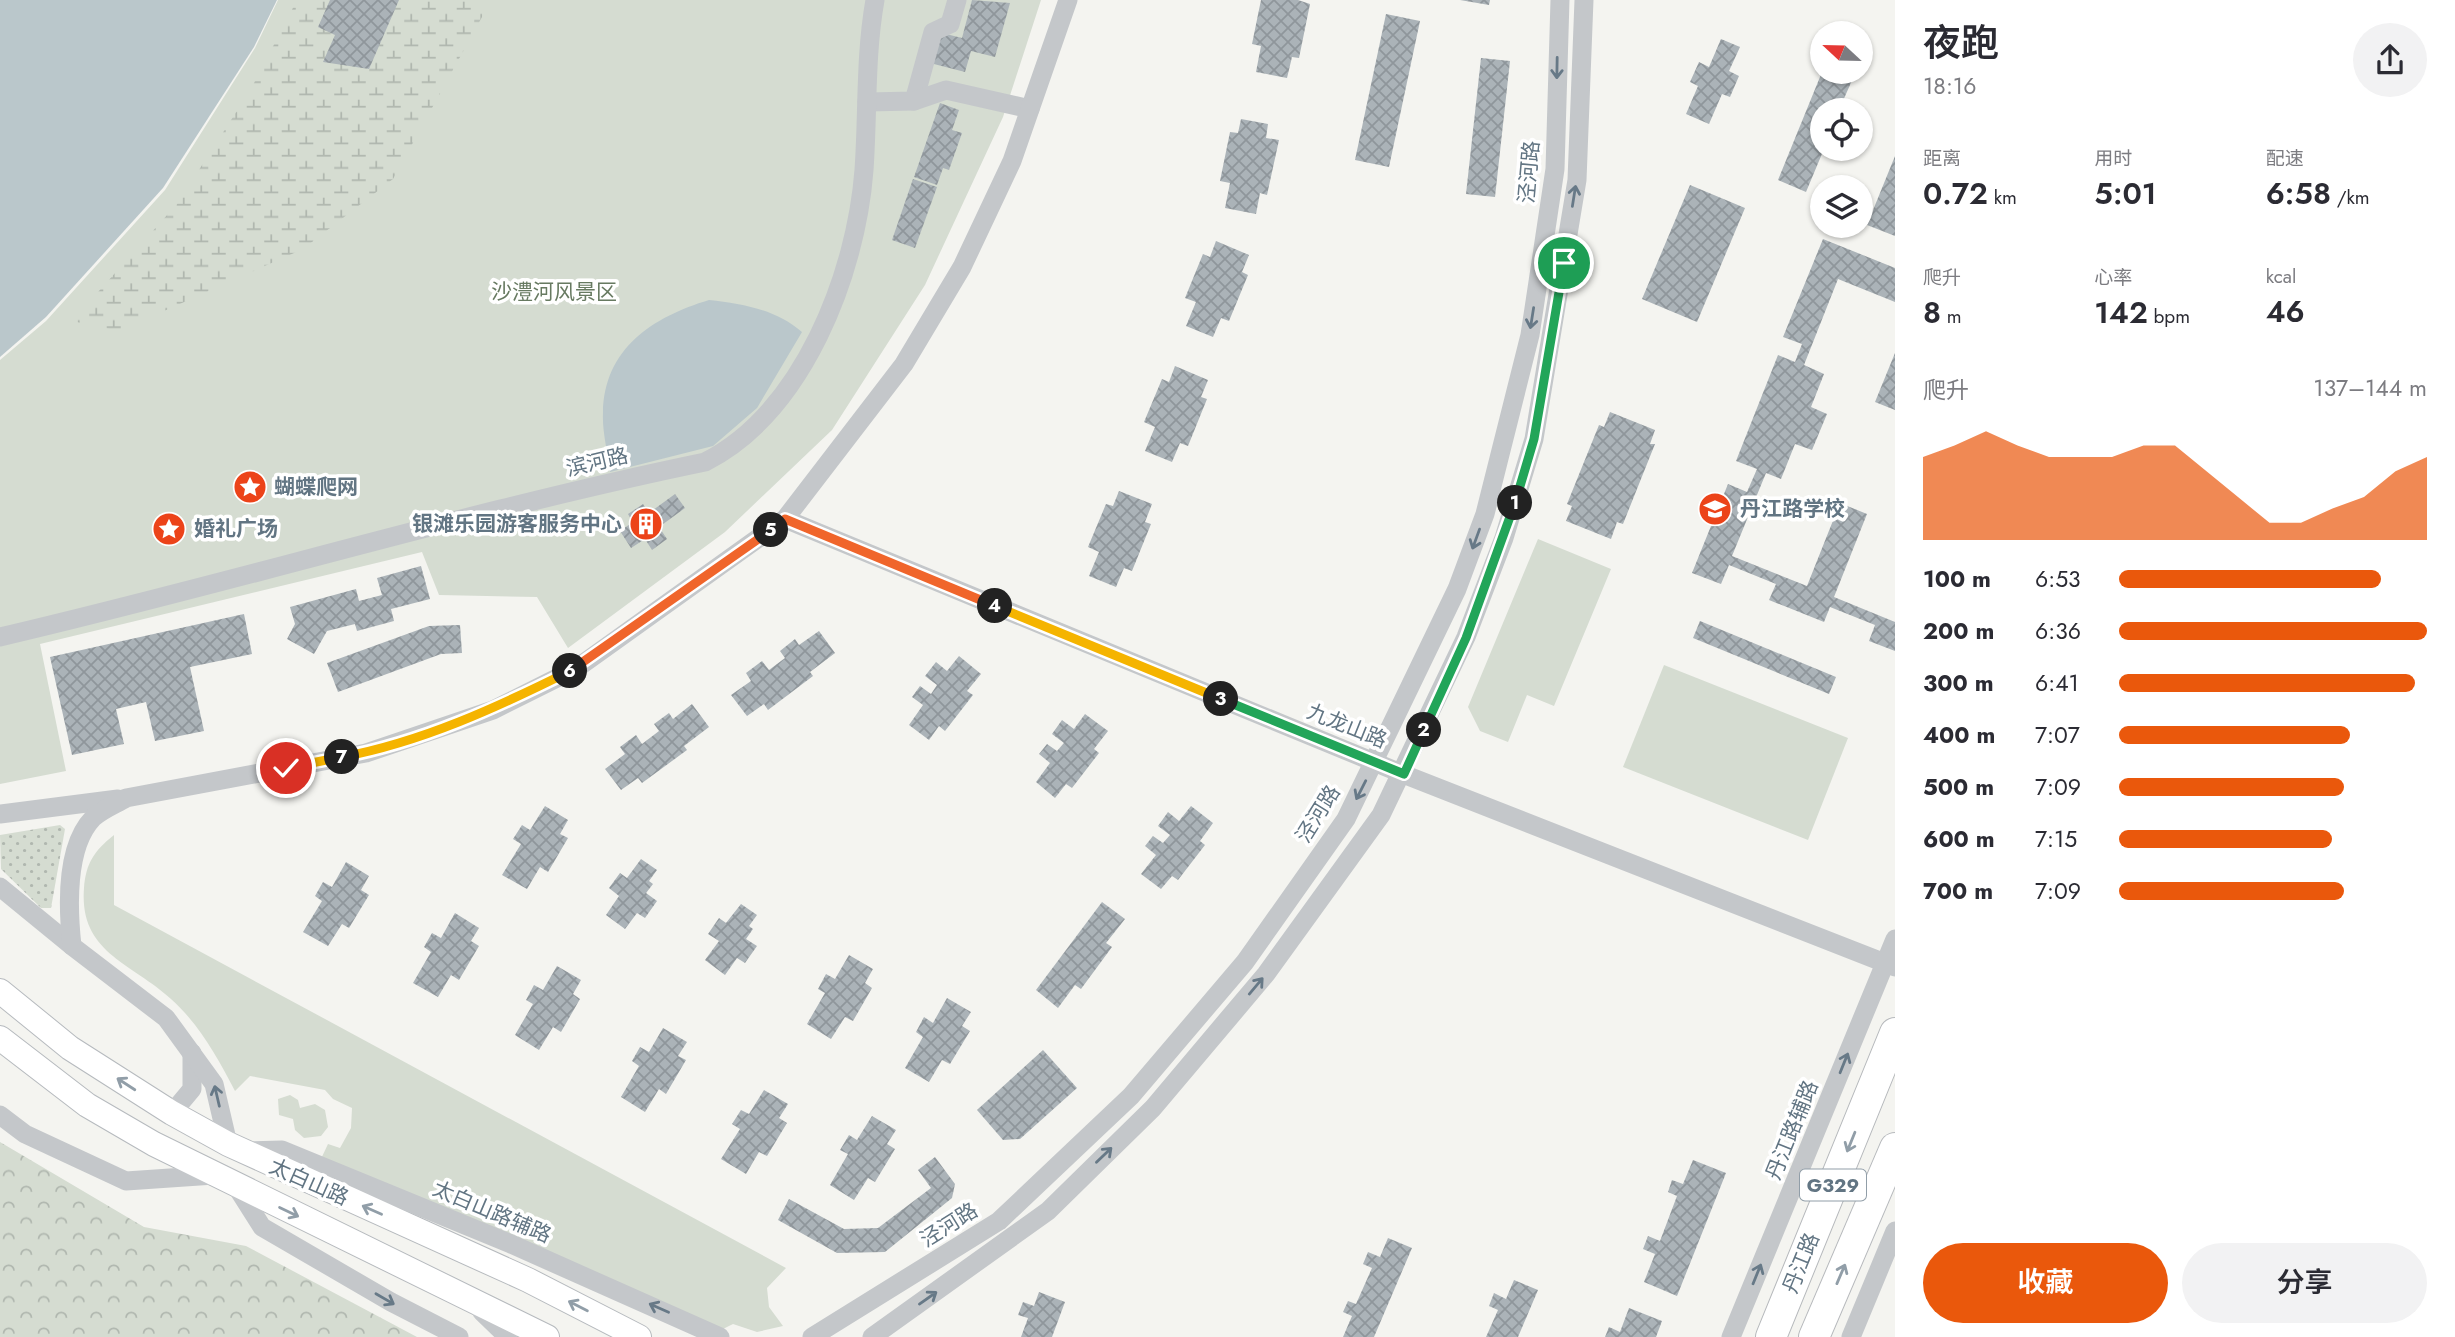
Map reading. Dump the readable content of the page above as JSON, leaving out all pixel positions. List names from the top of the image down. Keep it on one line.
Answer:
{"streets":{"highway":["G329","丹江路"],"main road":["太白山路"],"street":["泾河路","滨河路","九龙山路","丹江路辅路","太白山路辅路"]},"crossings":[["泾河路","九龙山路"],["九龙山路","丹江路辅路"],["太白山路","太白山路辅路"]],"one_way":["丹江路辅路"],"parks":["沙澧河风景区"],"places":{"place":["蝴蝶爬网","婚礼广场"],"school or university":["丹江路学校"],"building":["银滩乐园游客服务中心"]},"north":"left","page":{"heading":["夜跑","18:16"],"stats":[["距离","0.72 km"],["用时","5:01"],["配速","6:58 /km"],["爬升","8 m"],["心率","142 bpm"],["kcal","46"]],"chart":["爬升","137–144 m"],"pins":["1","5","4","6","3","2","7"],"list":[{"name":"100 m","note":"6:53"},{"name":"200 m","note":"6:36"},{"name":"300 m","note":"6:41"},{"name":"400 m","note":"7:07"},{"name":"500 m","note":"7:09"},{"name":"600 m","note":"7:15"},{"name":"700 m","note":"7:09"}],"buttons":["收藏","分享"]}}
